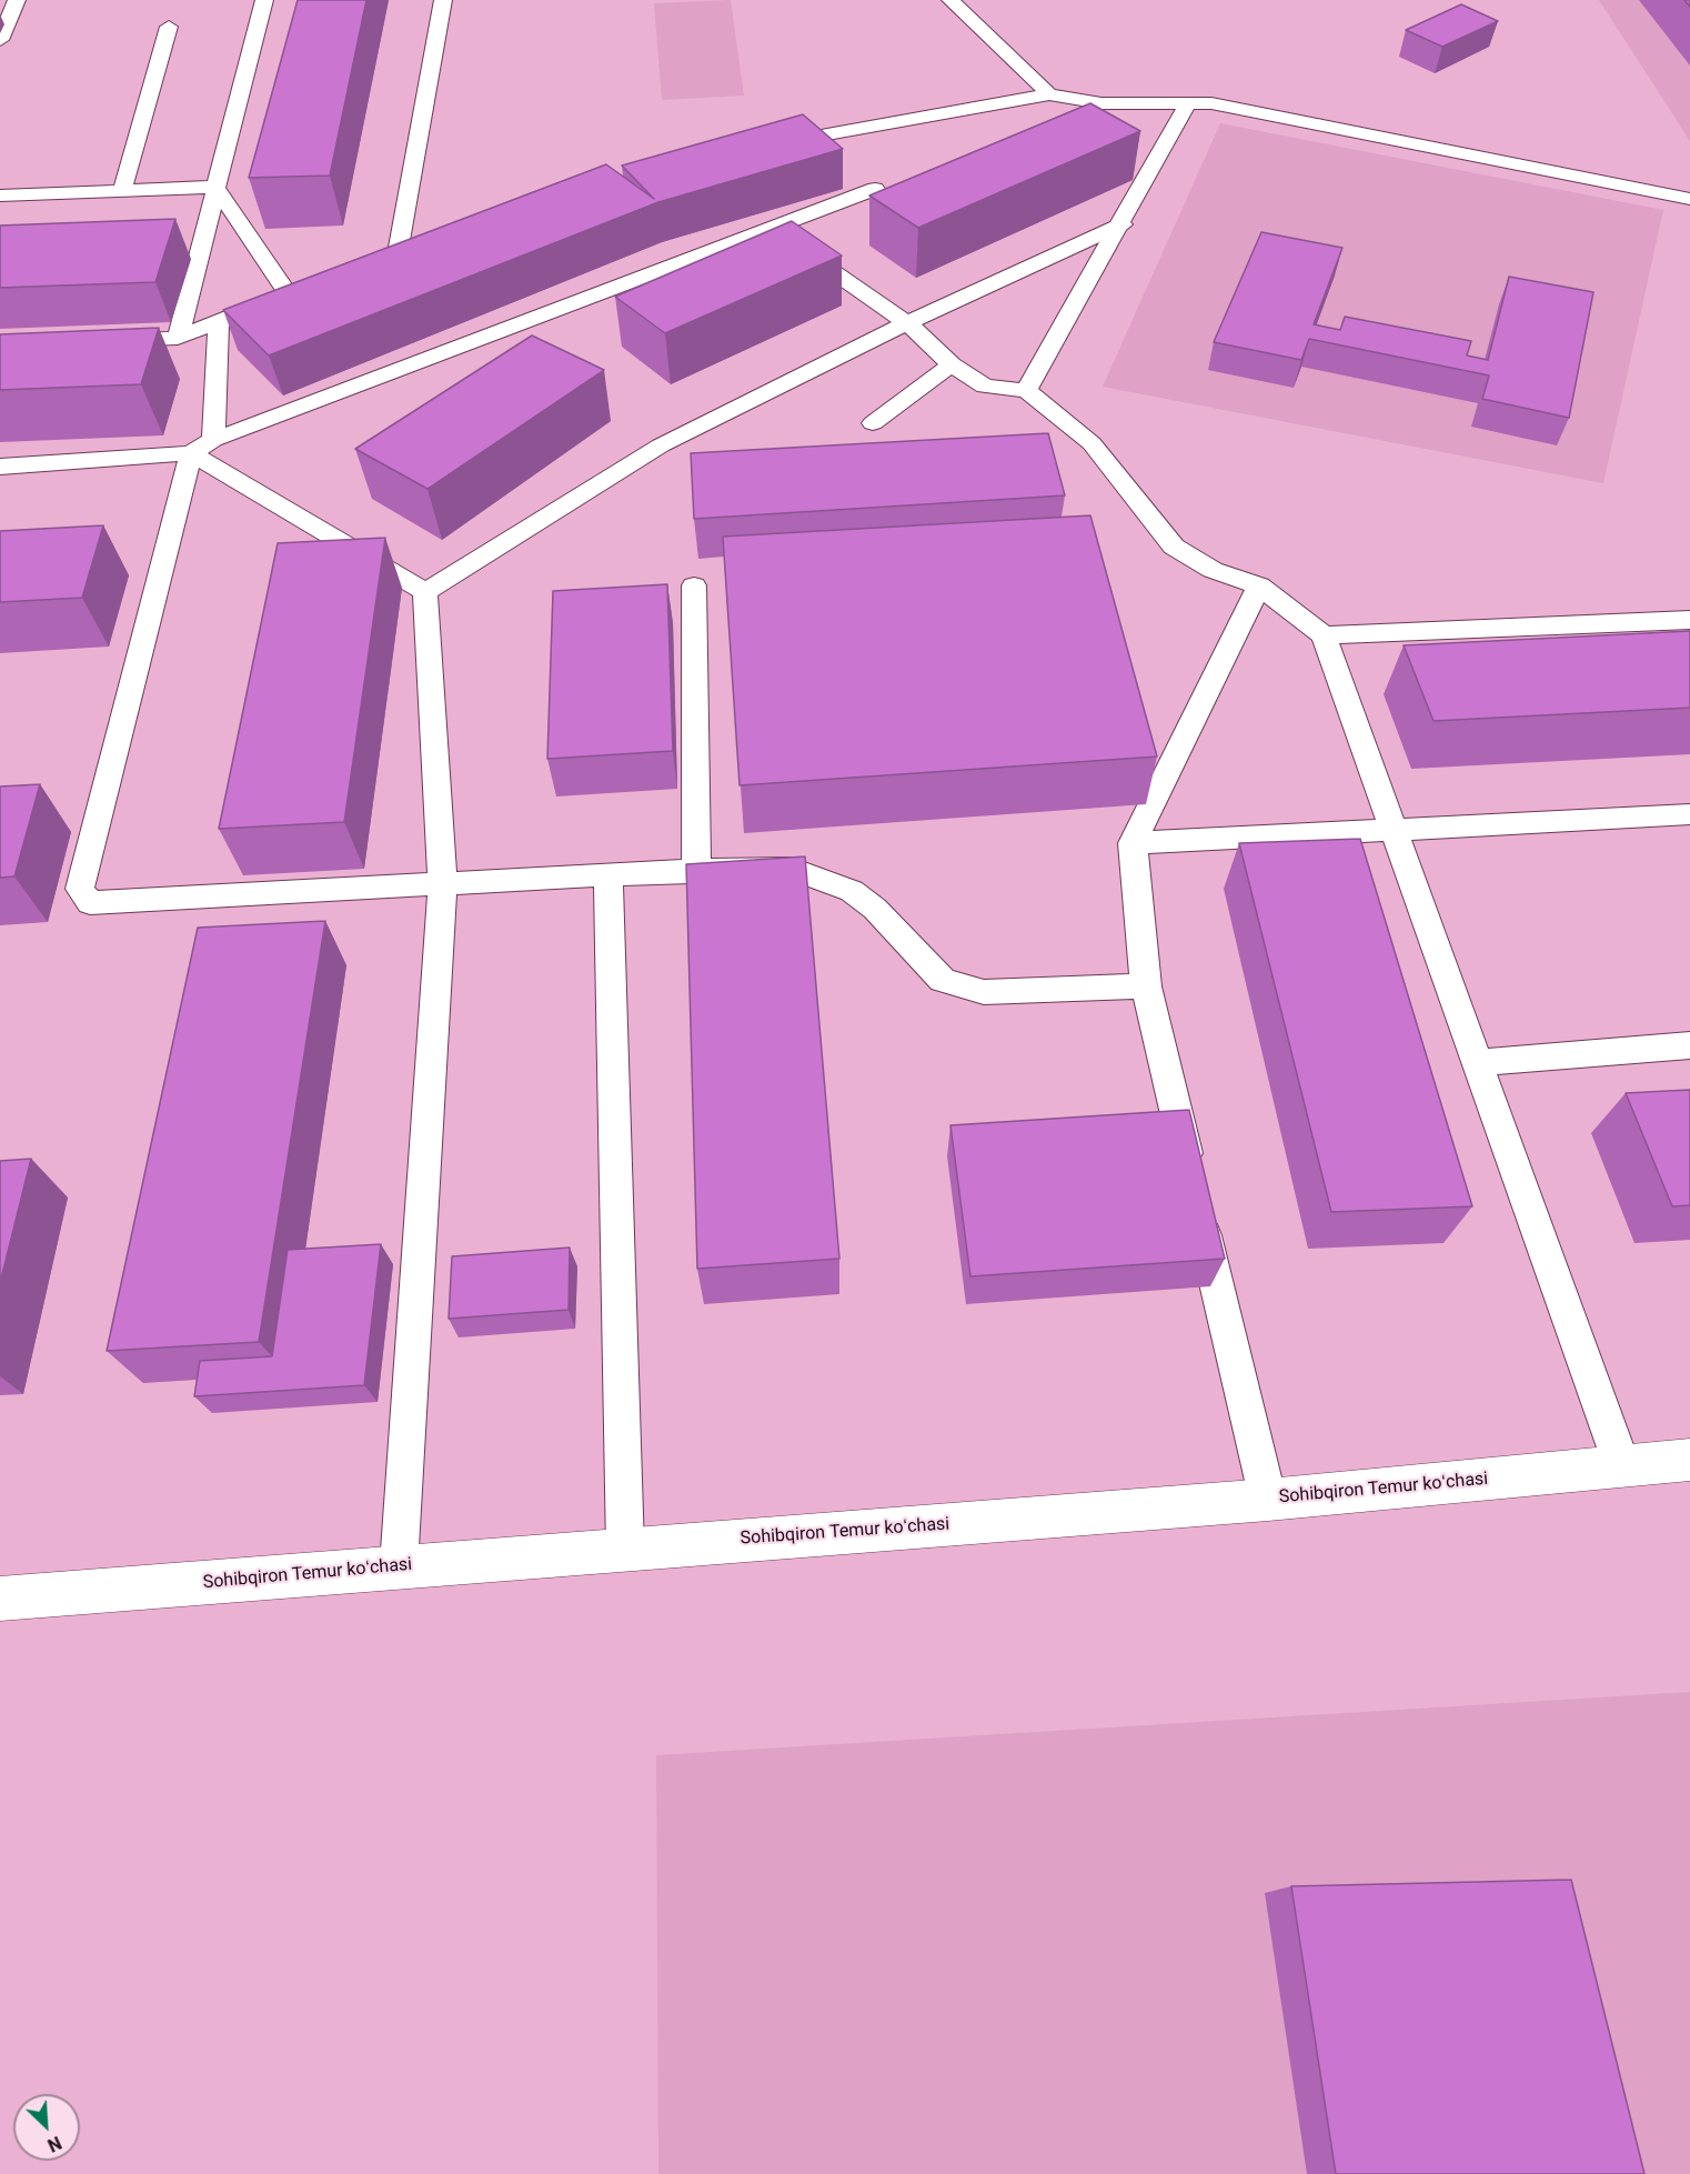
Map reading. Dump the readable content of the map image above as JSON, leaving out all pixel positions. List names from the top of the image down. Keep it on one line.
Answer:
{"streets":{"main road":["Sohibqiron Temur koʻchasi"]},"north":"bottom right"}
